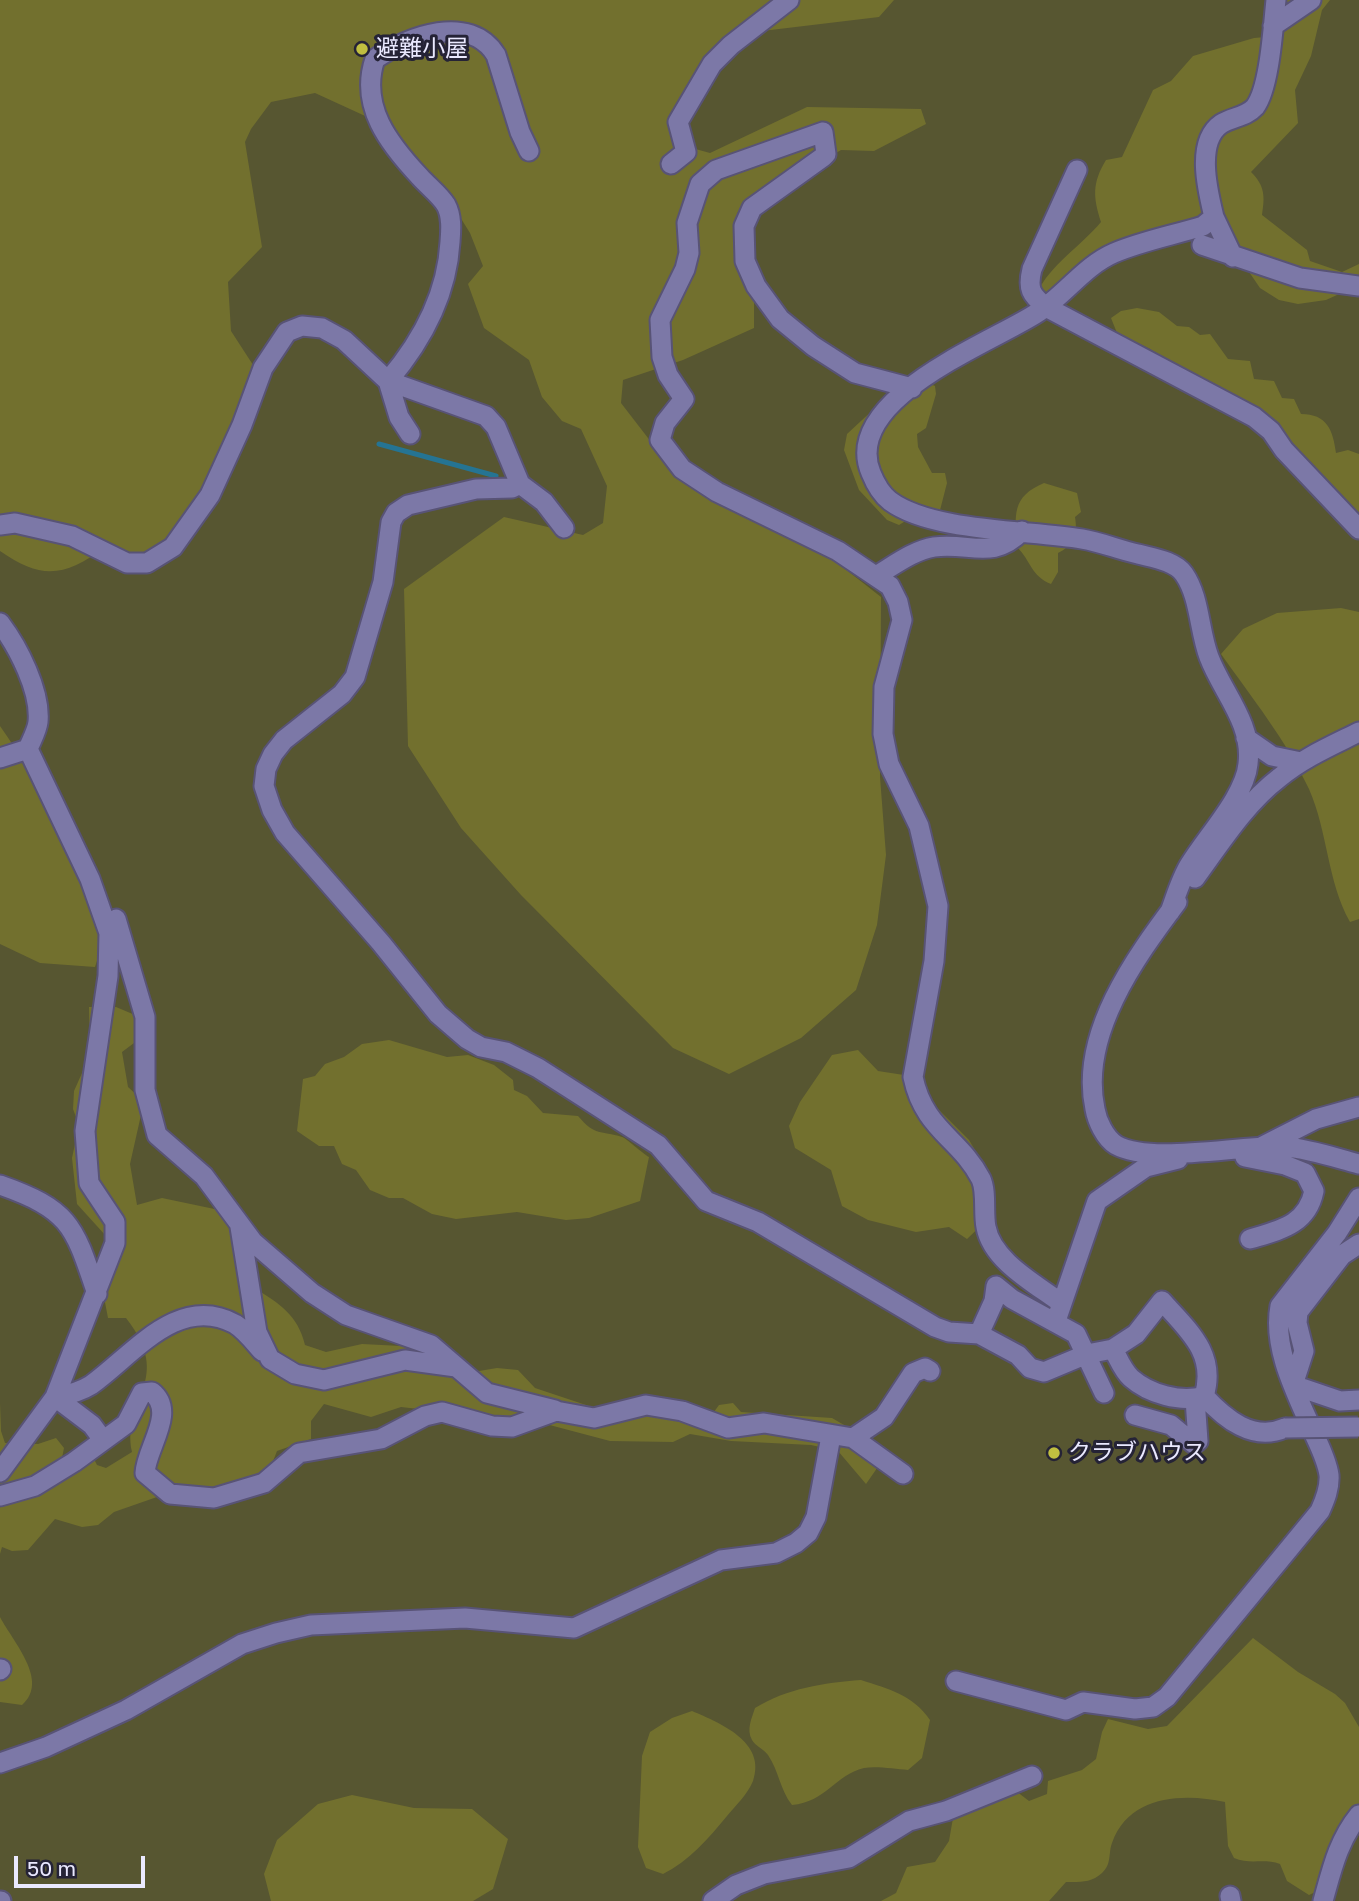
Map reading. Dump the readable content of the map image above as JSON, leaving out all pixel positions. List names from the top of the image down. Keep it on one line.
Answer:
{"places":["避難小屋","クラブハウス"],"scale_bar":"50 m"}
